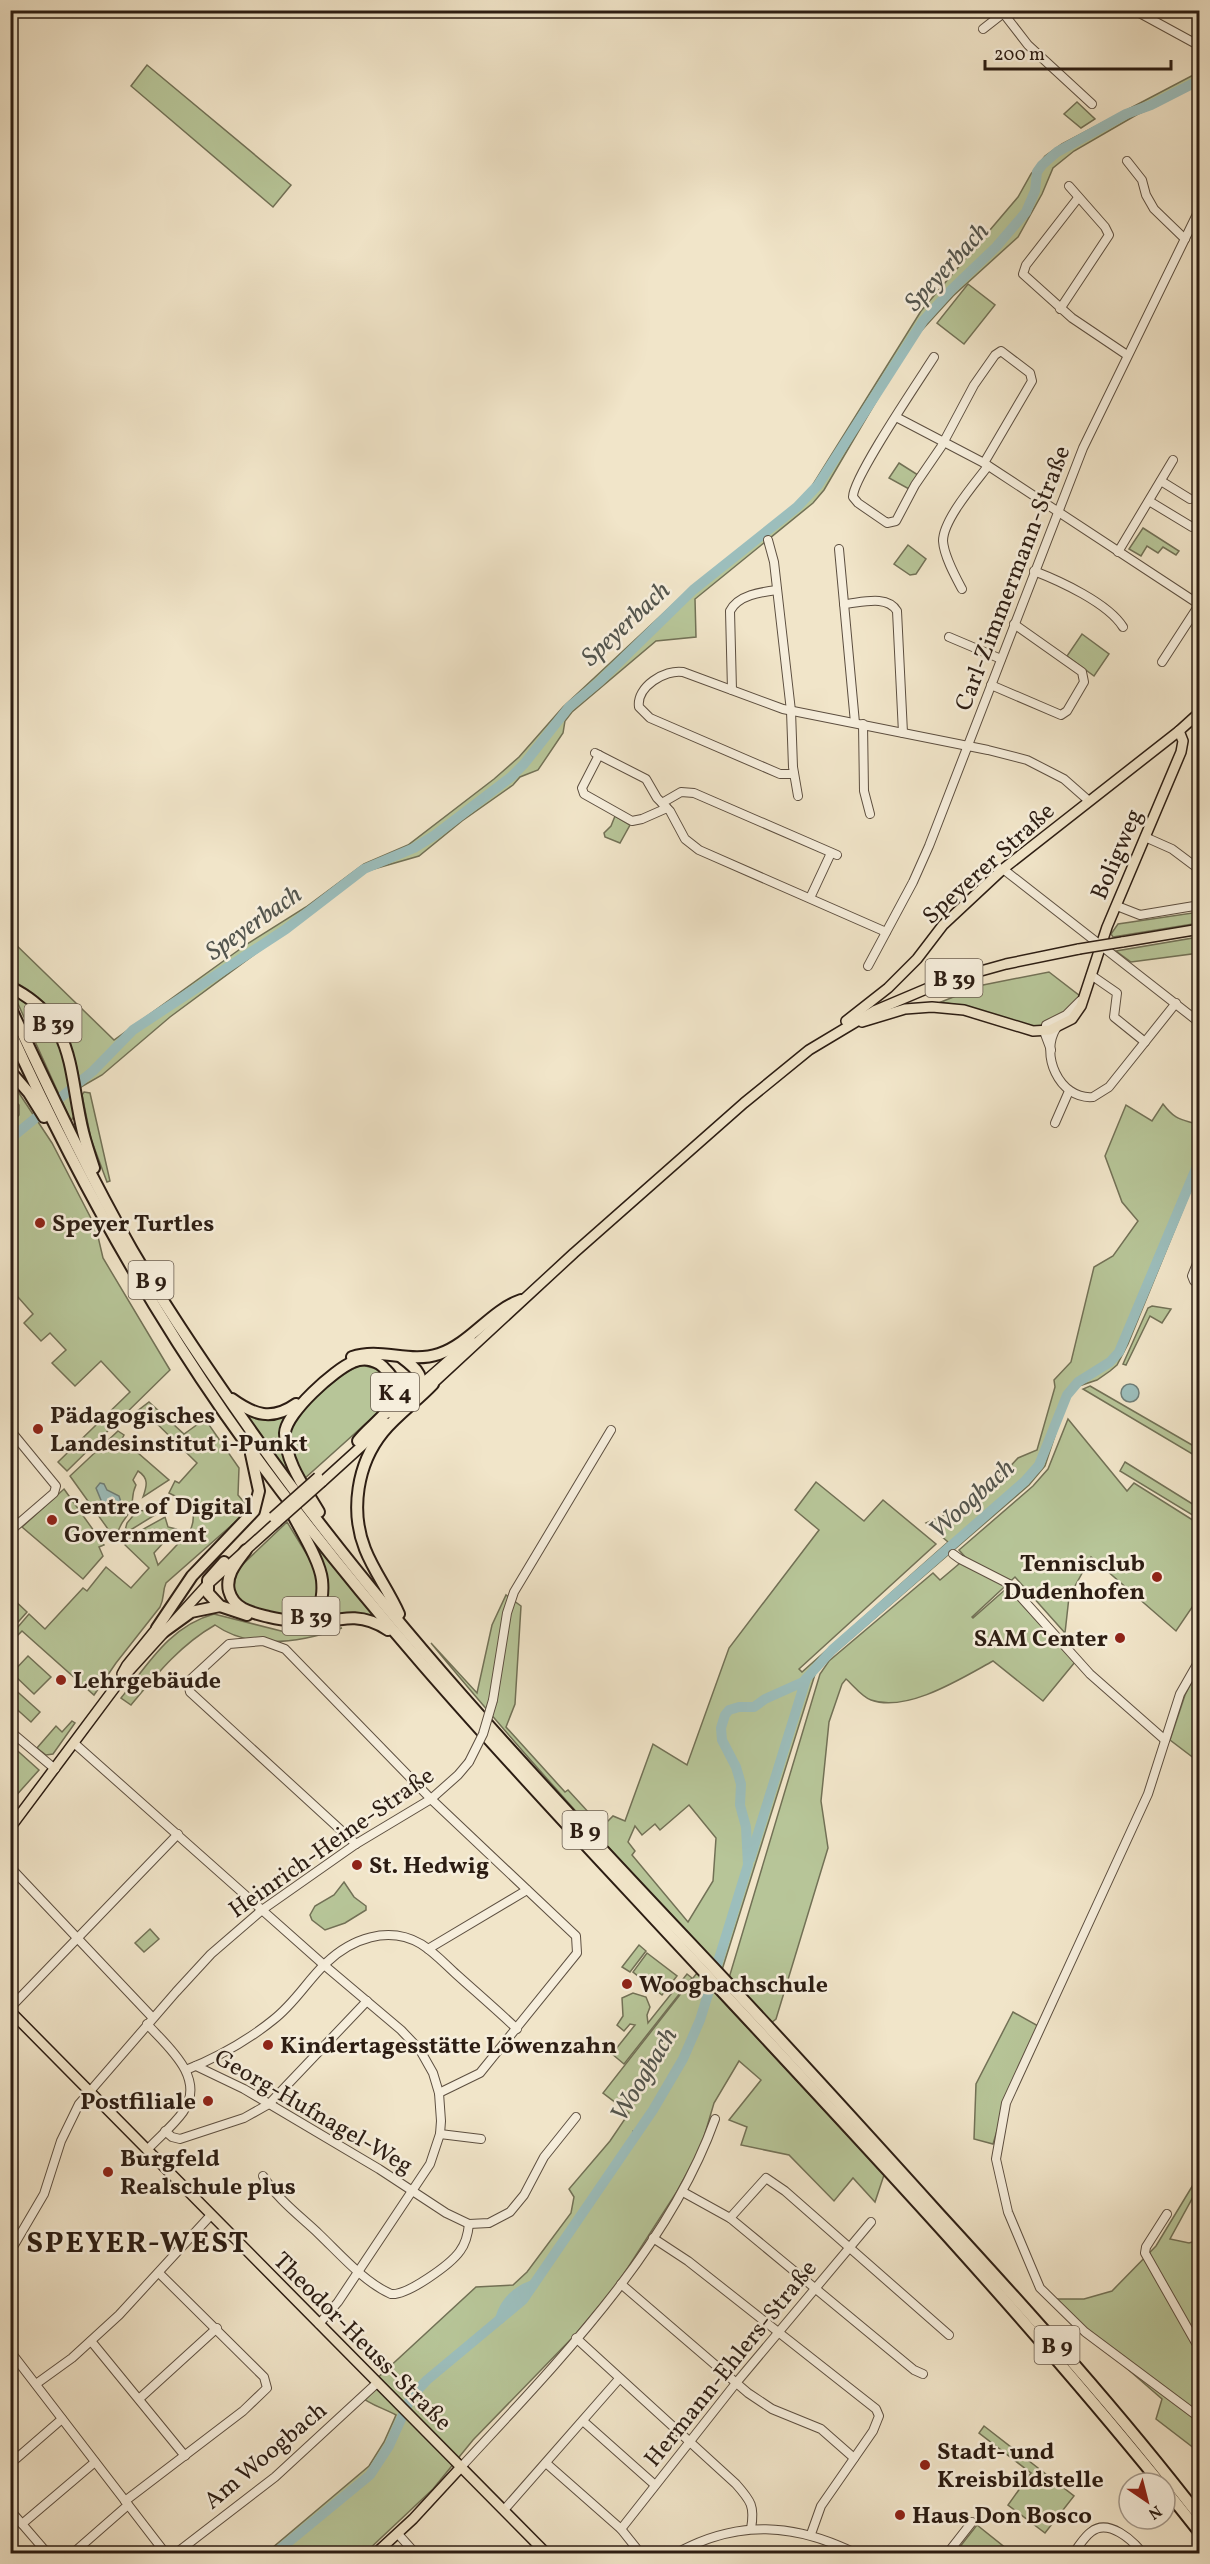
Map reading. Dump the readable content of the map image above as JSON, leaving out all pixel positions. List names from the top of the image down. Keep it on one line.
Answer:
{"streets":{"highway":["B 39","B 9","K 4"],"main road":["Boligweg","Speyerer Straße","Theodor-Heuss-Straße"],"street":["Carl-Zimmermann-Straße","Heinrich-Heine-Straße","Georg-Hufnagel-Weg","Hermann-Ehlers-Straße","Am Woogbach"]},"crossings":[["Boligweg","Speyerer Straße"],["Speyerer Straße","B 39"],["B 39","B 9"],["B 39","K 4"],["B 9","K 4"],["Heinrich-Heine-Straße","Theodor-Heuss-Straße"],["Theodor-Heuss-Straße","Am Woogbach"]],"districts":["SPEYER-WEST"],"water":["Speyerbach","Woogbach"],"places":["Speyer Turtles","Pädagogisches Landesinstitut i-Punkt","Centre of Digital Government","Tennisclub Dudenhofen","SAM Center","Lehrgebäude","St. Hedwig","Woogbachschule","Kindertagesstätte Löwenzahn","Postfiliale","Burgfeld Realschule plus","Stadt- und Kreisbildstelle","Haus Don Bosco"],"scale_bar":"200 m","north":"bottom right"}
